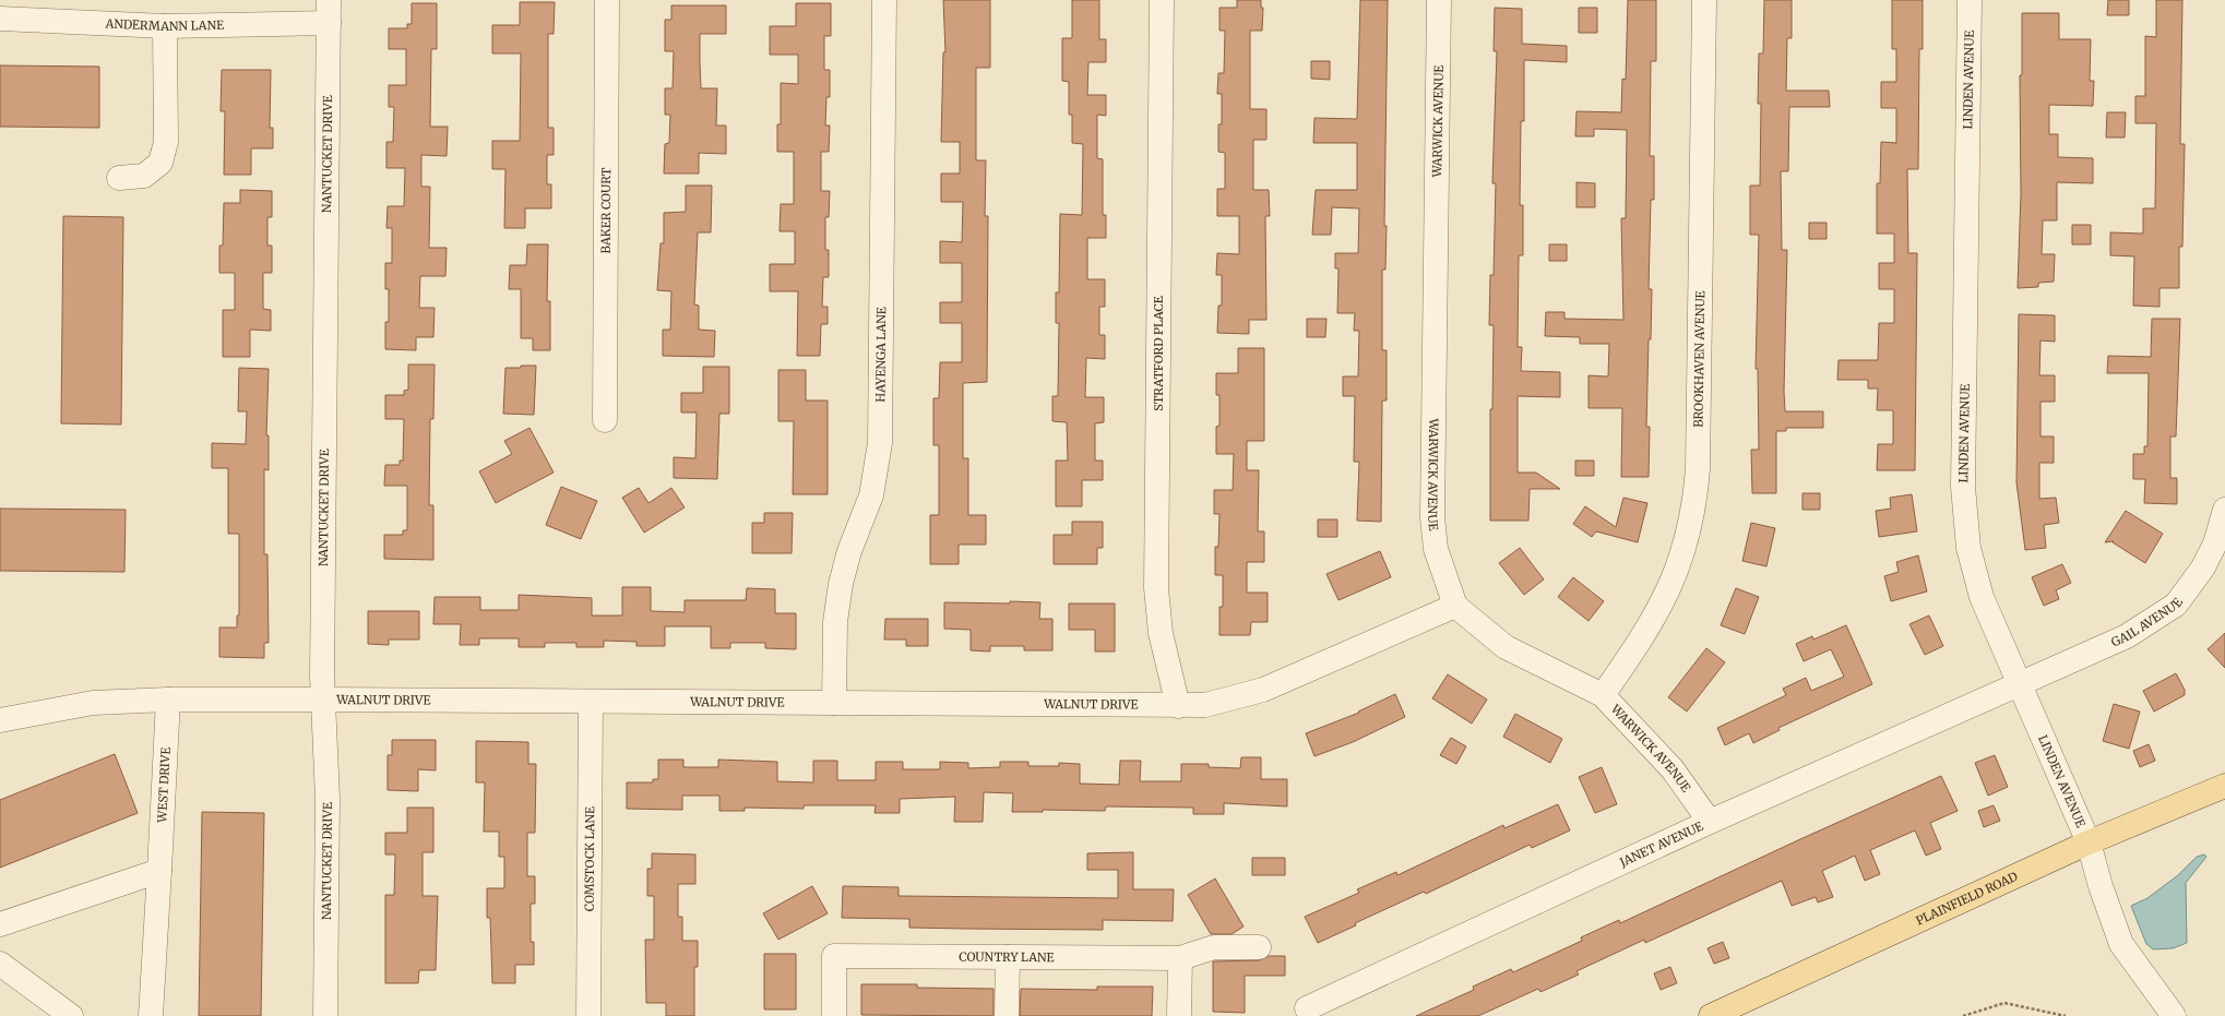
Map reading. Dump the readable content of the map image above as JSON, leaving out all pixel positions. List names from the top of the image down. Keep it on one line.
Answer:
{"streets":{"main road":["PLAINFIELD ROAD"],"street":["ANDERMANN LANE","LINDEN AVENUE","WARWICK AVENUE","NANTUCKET DRIVE","BAKER COURT","STRATFORD PLACE","HAYENGA LANE","BROOKHAVEN AVENUE","GAIL AVENUE","WALNUT DRIVE","WEST DRIVE","JANET AVENUE","COMSTOCK LANE","COUNTRY LANE"]},"crossings":[["ANDERMANN LANE","NANTUCKET DRIVE"],["LINDEN AVENUE","GAIL AVENUE"],["LINDEN AVENUE","JANET AVENUE"],["LINDEN AVENUE","PLAINFIELD ROAD"],["WARWICK AVENUE","BROOKHAVEN AVENUE"],["WARWICK AVENUE","WALNUT DRIVE"],["WARWICK AVENUE","JANET AVENUE"],["NANTUCKET DRIVE","WALNUT DRIVE"],["STRATFORD PLACE","WALNUT DRIVE"],["HAYENGA LANE","WALNUT DRIVE"],["GAIL AVENUE","JANET AVENUE"],["WALNUT DRIVE","WEST DRIVE"],["WALNUT DRIVE","COMSTOCK LANE"]]}
